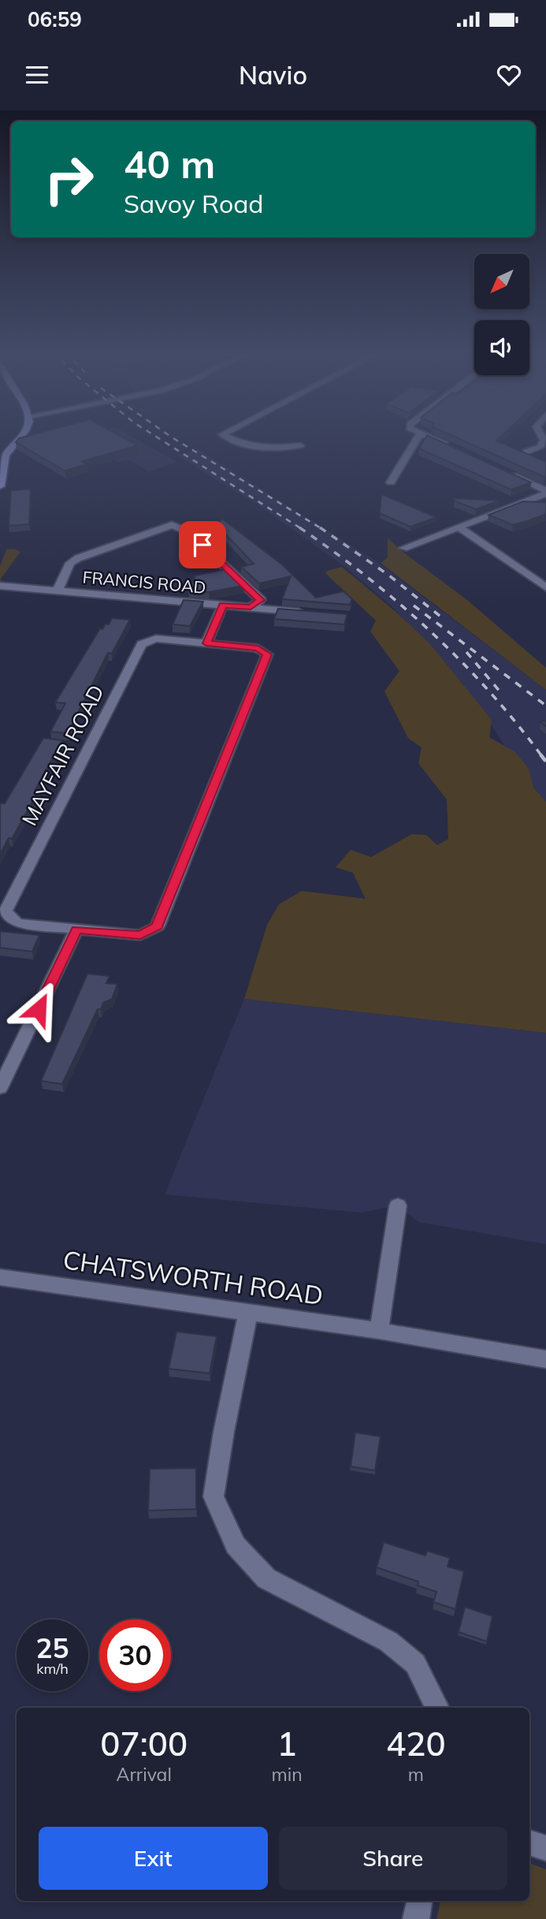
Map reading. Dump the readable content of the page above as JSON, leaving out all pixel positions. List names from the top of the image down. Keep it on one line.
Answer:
{"streets":{"street":["FRANCIS ROAD","MAYFAIR ROAD","CHATSWORTH ROAD"]},"north":"bottom left","page":{"status":"06:59","header":"Navio","turn":["40 m","Savoy Road"],"speed":"25 km/h","limit":"30","eta":["07:00","Arrival","1","min","420","m"],"buttons":["Exit","Share"]}}
